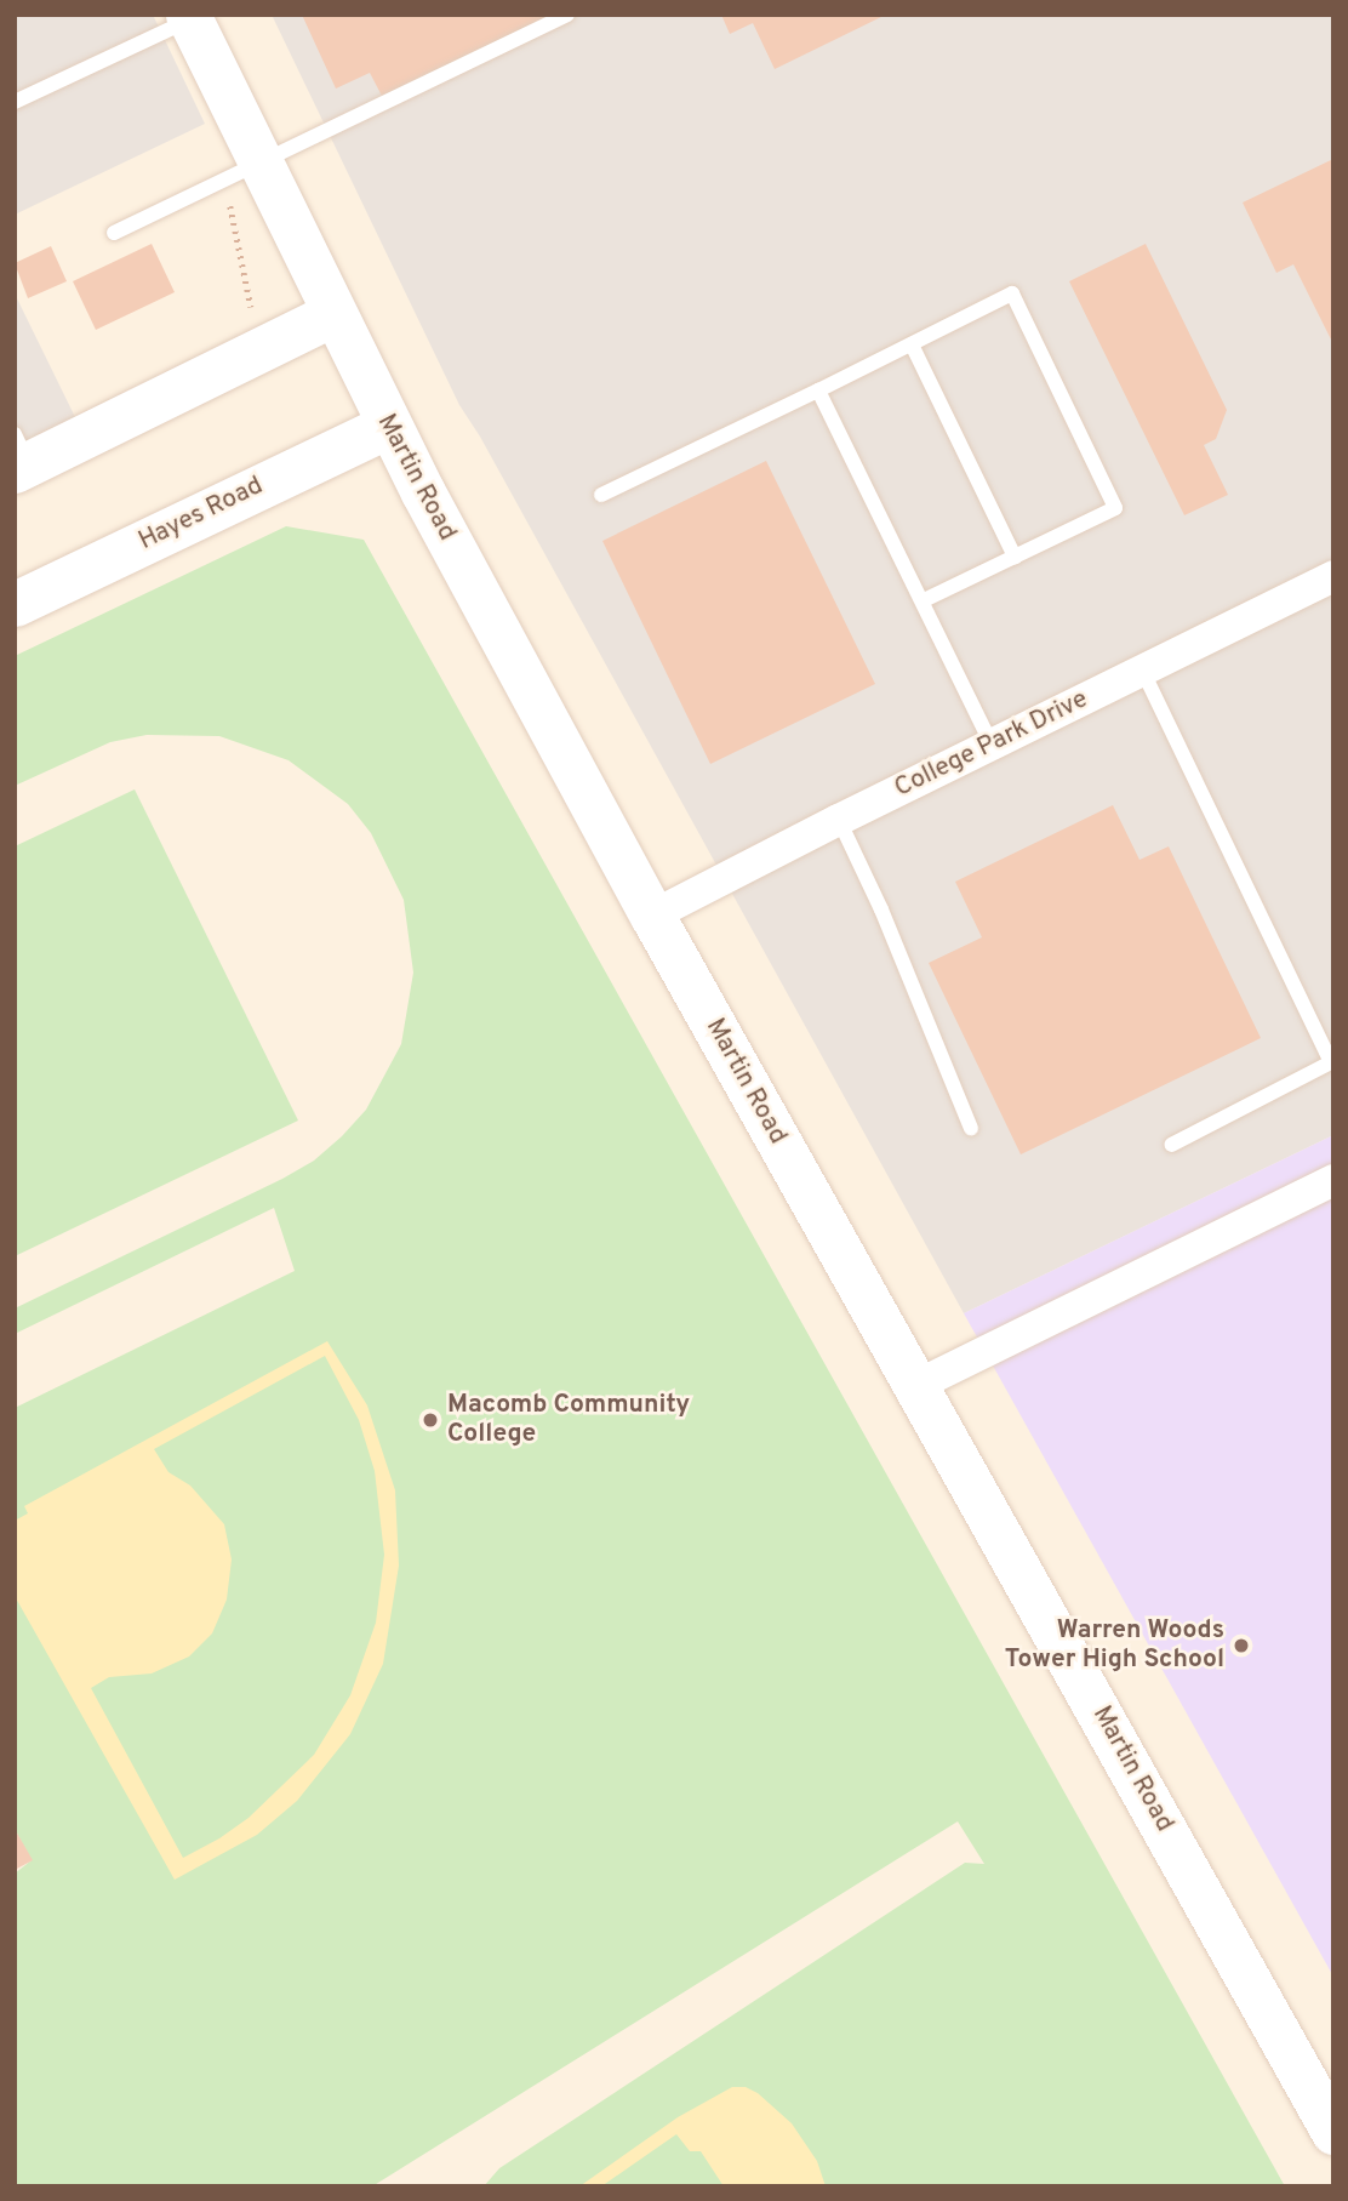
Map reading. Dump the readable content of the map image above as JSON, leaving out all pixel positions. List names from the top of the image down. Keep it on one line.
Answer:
{"streets":{"street":["Martin Road","Hayes Road","College Park Drive"]},"crossings":[["Martin Road","Hayes Road"],["Martin Road","College Park Drive"]],"places":["Macomb Community College","Warren Woods Tower High School"]}
